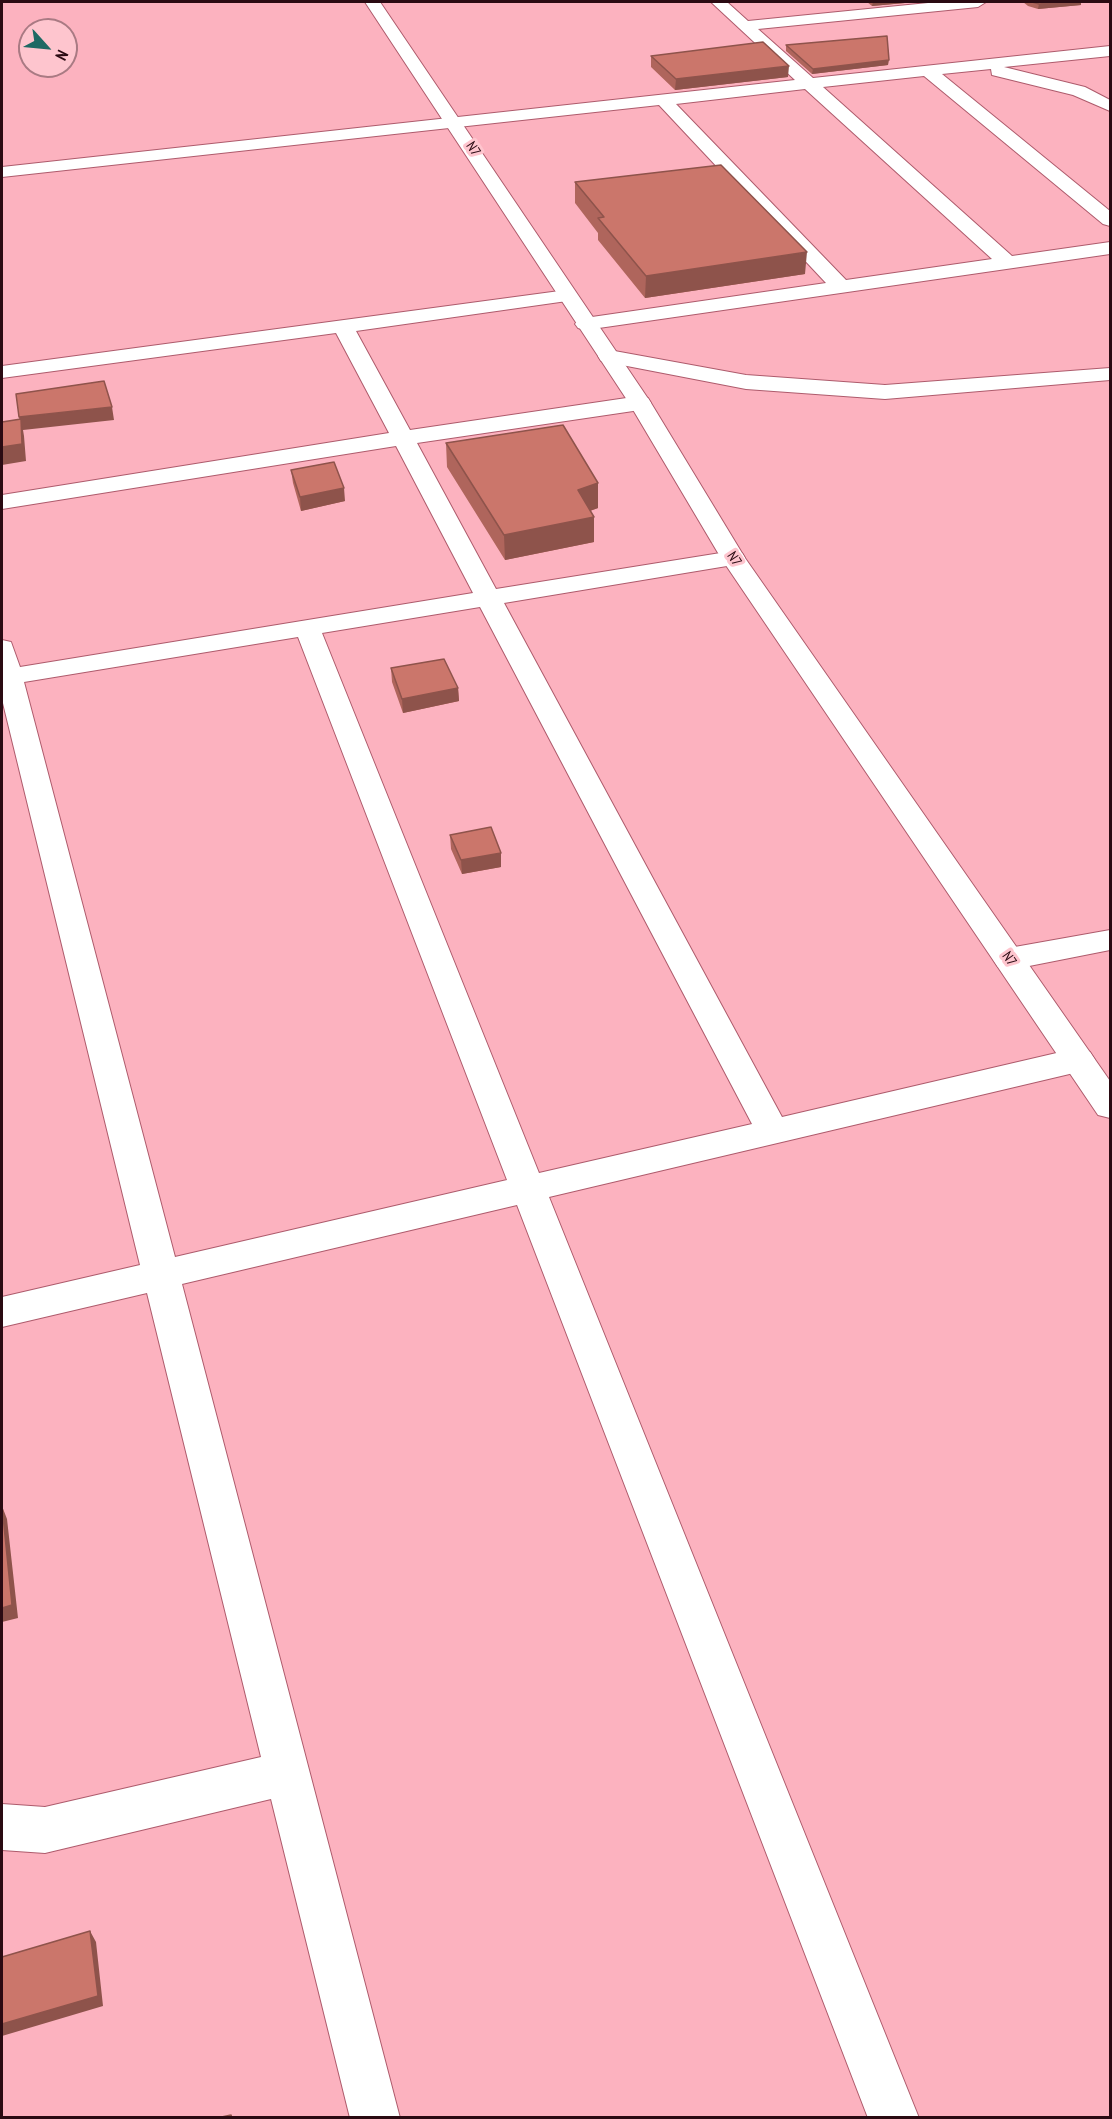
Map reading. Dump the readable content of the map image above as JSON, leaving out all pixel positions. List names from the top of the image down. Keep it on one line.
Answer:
{"streets":{"street":["N7"]},"north":"bottom right"}
